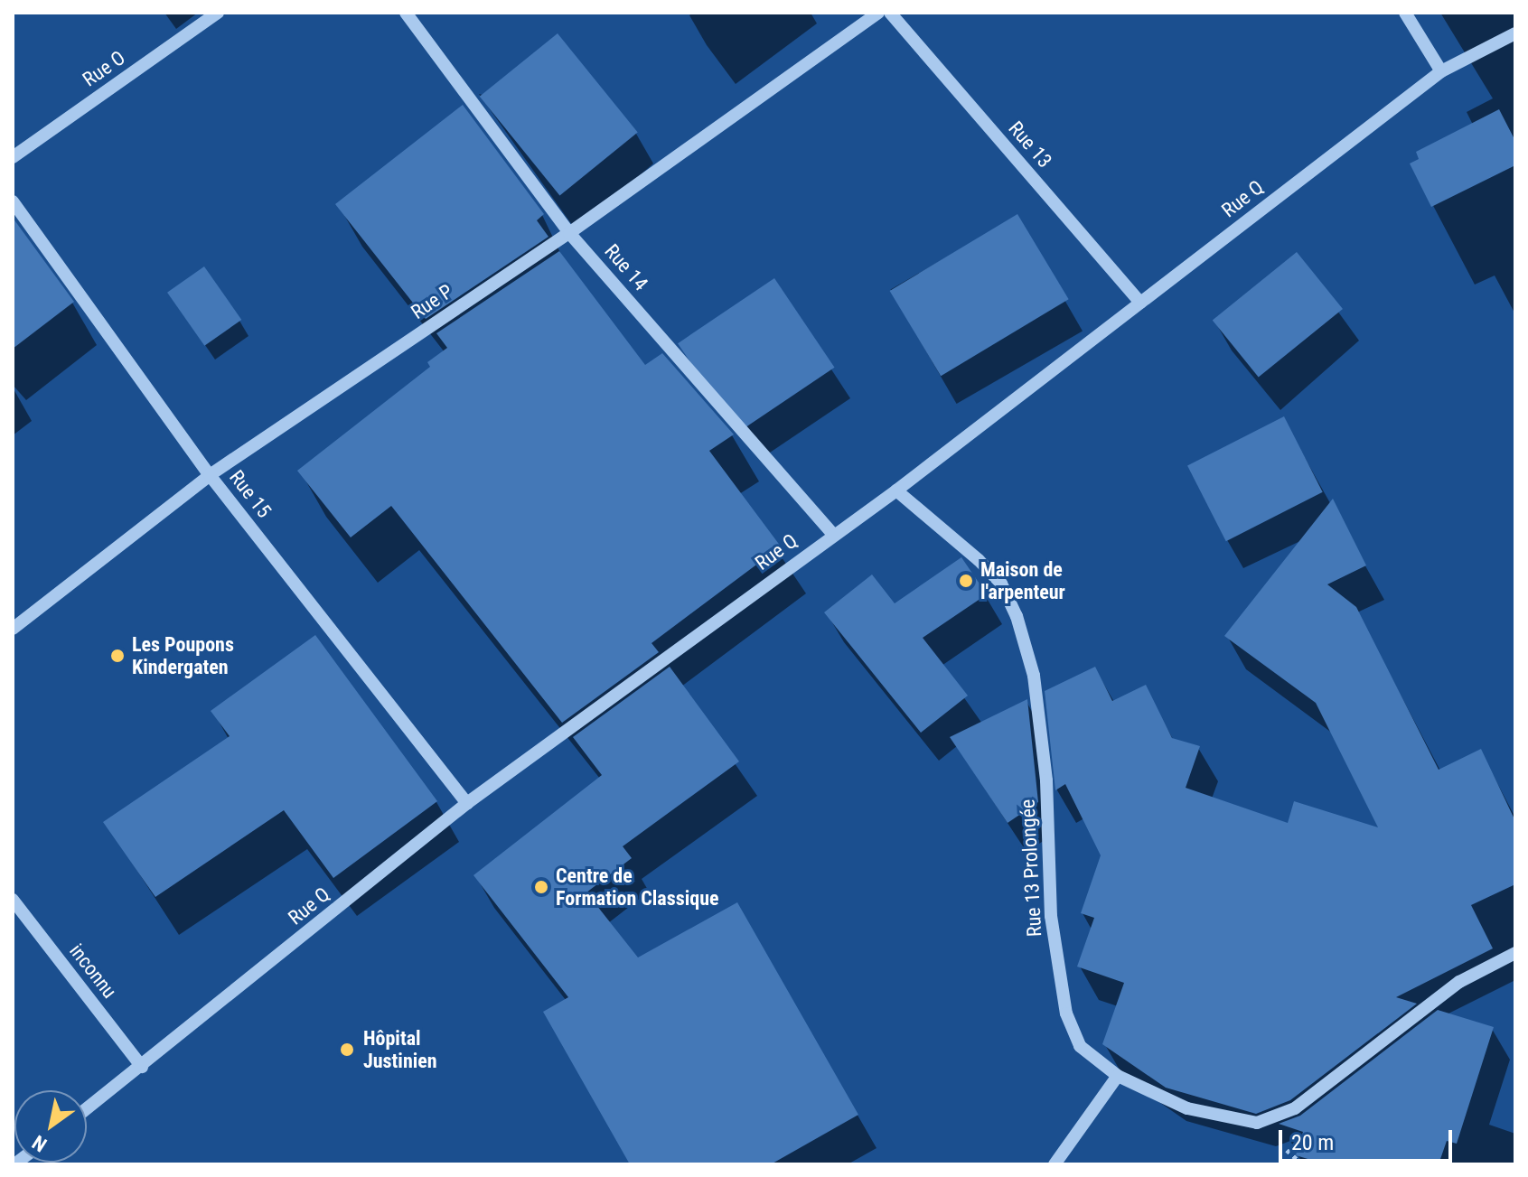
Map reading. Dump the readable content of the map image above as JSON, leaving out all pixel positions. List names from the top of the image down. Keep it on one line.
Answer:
{"streets":{"street":["Rue O","Rue 13","Rue Q","Rue 14","Rue P","Rue 15","Rue 13 Prolongée","inconnu"]},"crossings":[["Rue 13","Rue Q"],["Rue Q","Rue 14"],["Rue Q","Rue 15"],["Rue Q","Rue 13 Prolongée"],["Rue Q","inconnu"],["Rue 14","Rue P"],["Rue P","Rue 15"]],"places":["Maison de l'arpenteur","Les Poupons Kindergaten","Centre de Formation Classique","Hôpital Justinien"],"scale_bar":"20 m","north":"bottom left"}
